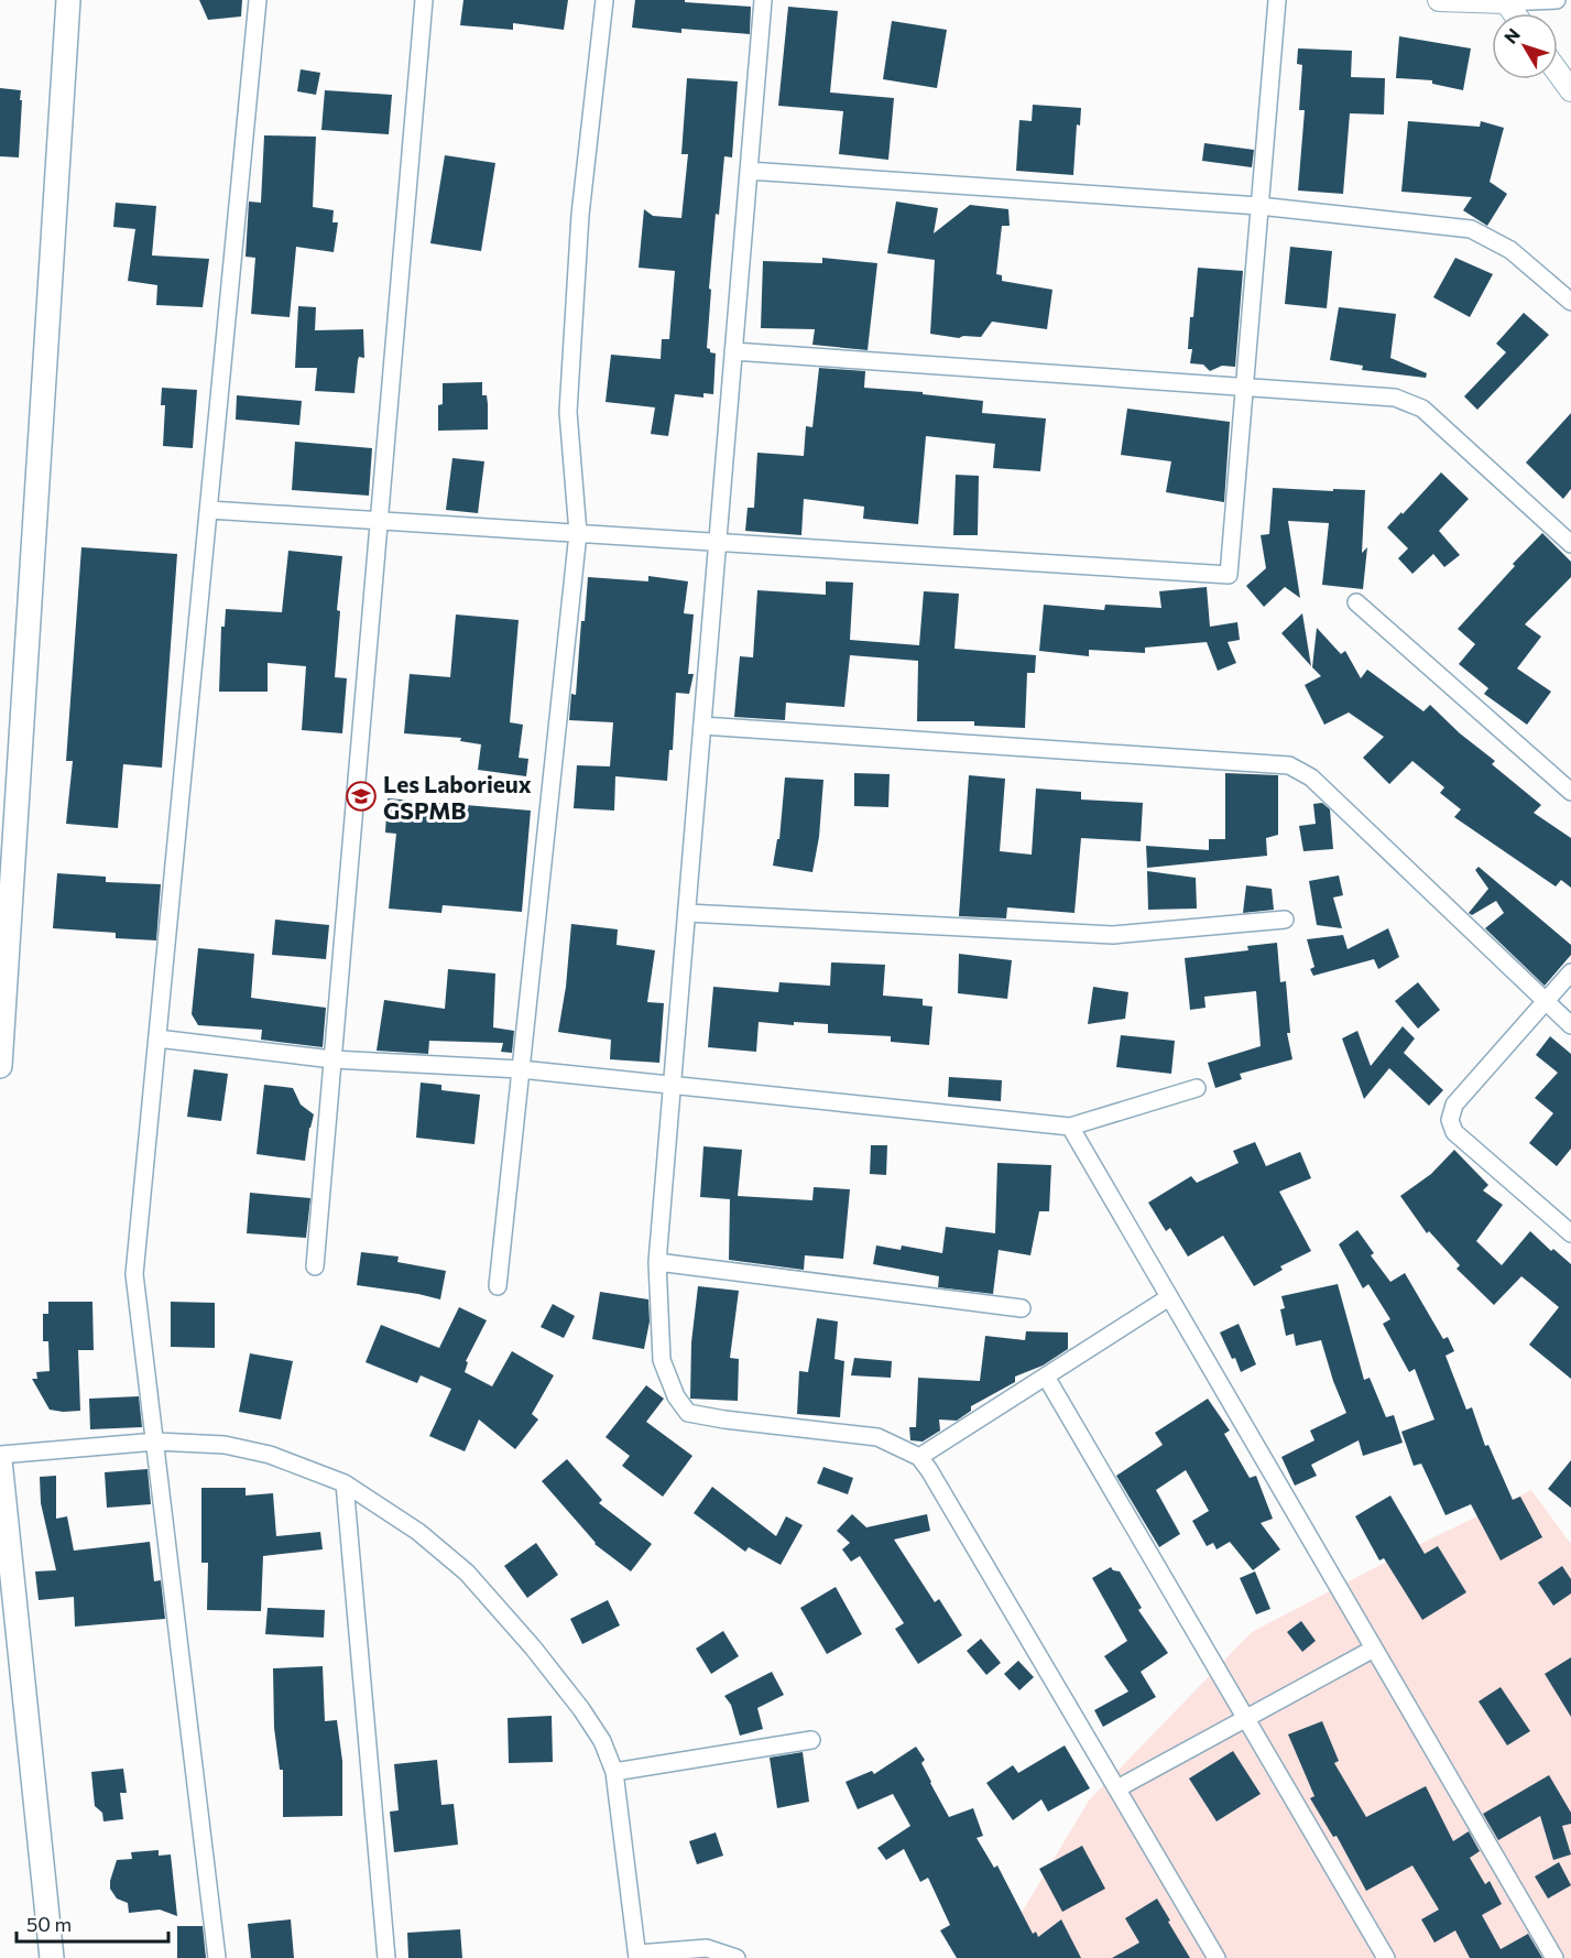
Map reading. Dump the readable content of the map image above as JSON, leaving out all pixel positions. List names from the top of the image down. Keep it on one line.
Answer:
{"places":{"school or university":["Les Laborieux GSPMB"]},"scale_bar":"50 m","north":"top left"}
